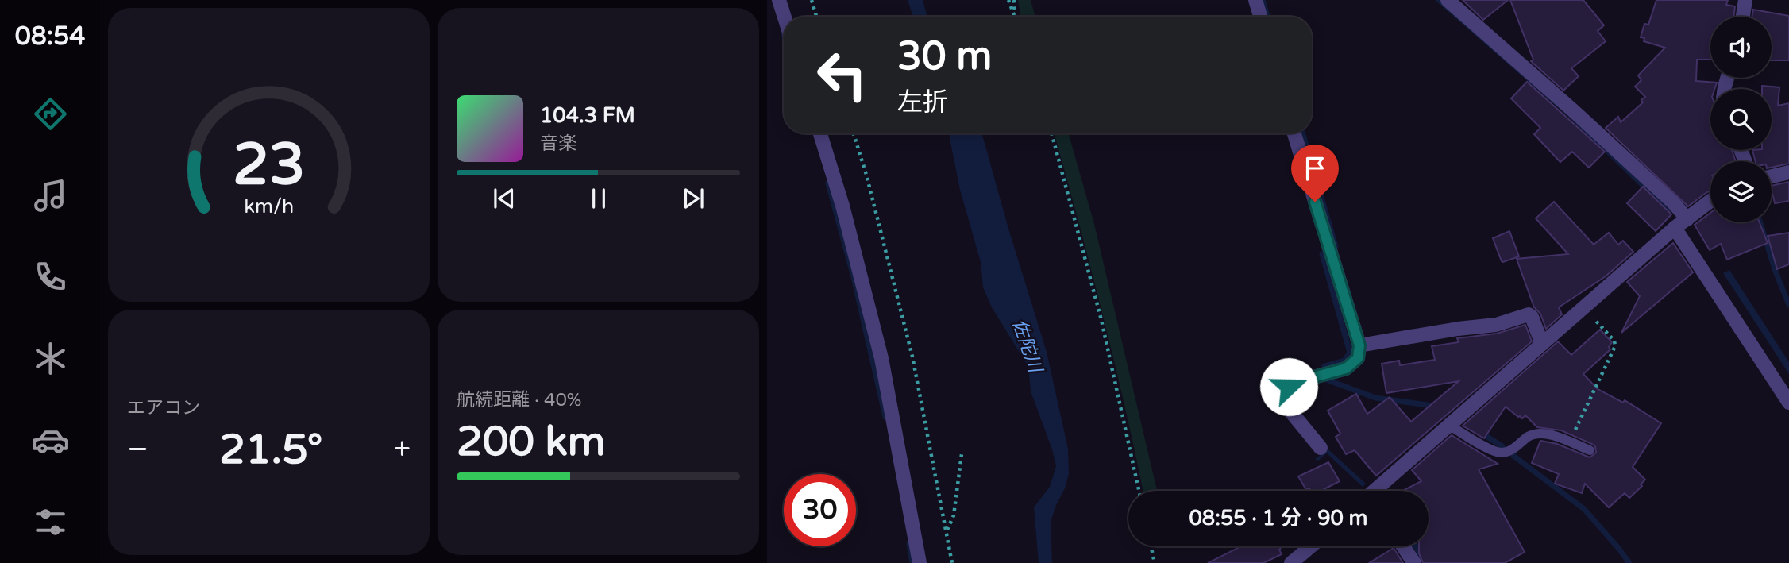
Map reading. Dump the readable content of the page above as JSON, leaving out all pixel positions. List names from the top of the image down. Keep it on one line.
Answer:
{"water":["佐陀川"],"page":{"tabs":"08:54","turn":["30 m","左折"],"song":["104.3 FM","音楽"],"tile":["エアコン",["航続距離 · 40%","200 km"]],"heat":["−","21.5°","+"],"limit":"30","trip":"08:55 · 1 分 · 90 m","gauge":["23","km/h"]}}
